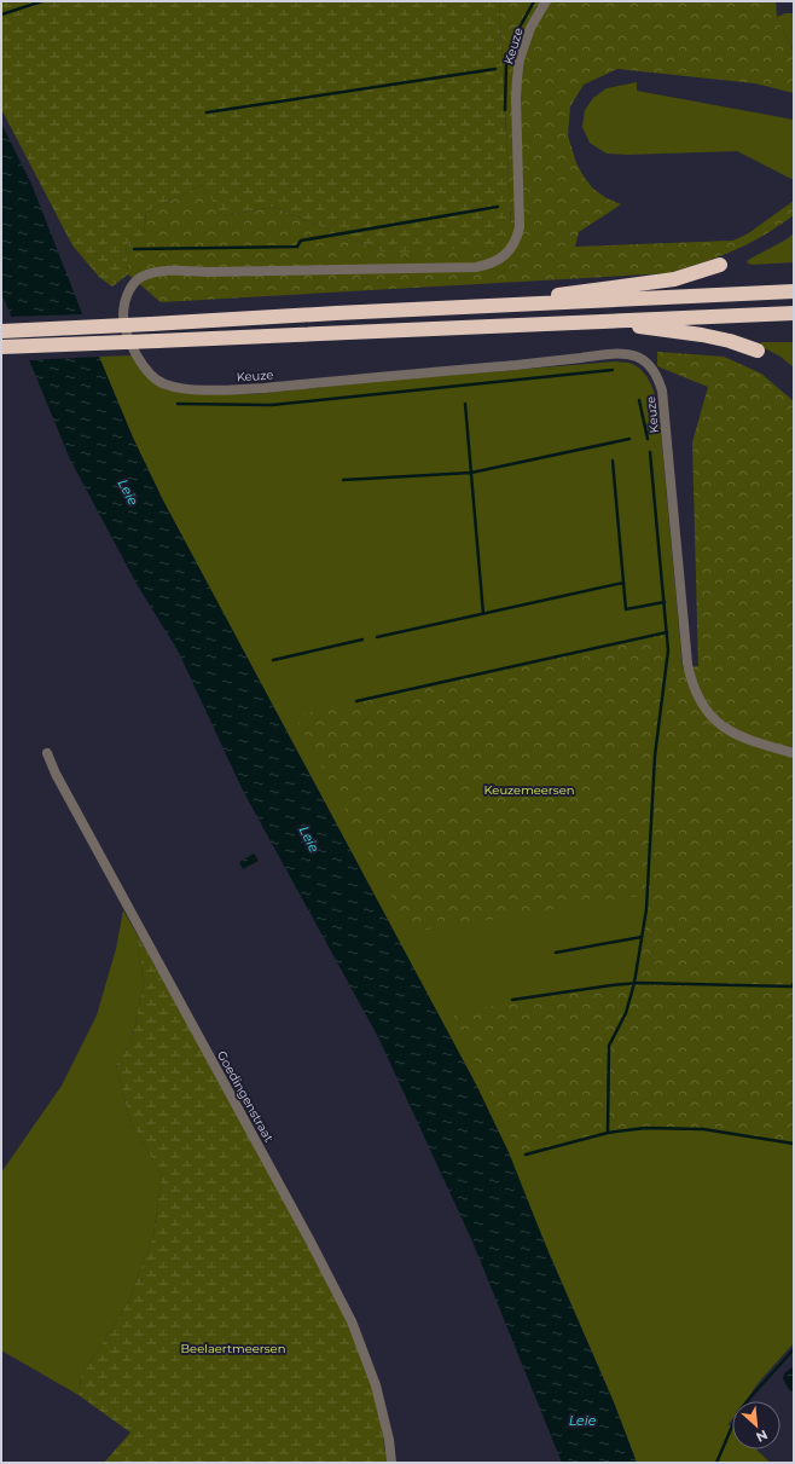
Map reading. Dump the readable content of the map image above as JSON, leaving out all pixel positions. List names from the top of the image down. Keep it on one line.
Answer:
{"streets":{"street":["Keuze","Goedingenstraat"]},"water":["Leie"],"parks":["Keuzemeersen","Beelaertmeersen"],"north":"bottom right"}
